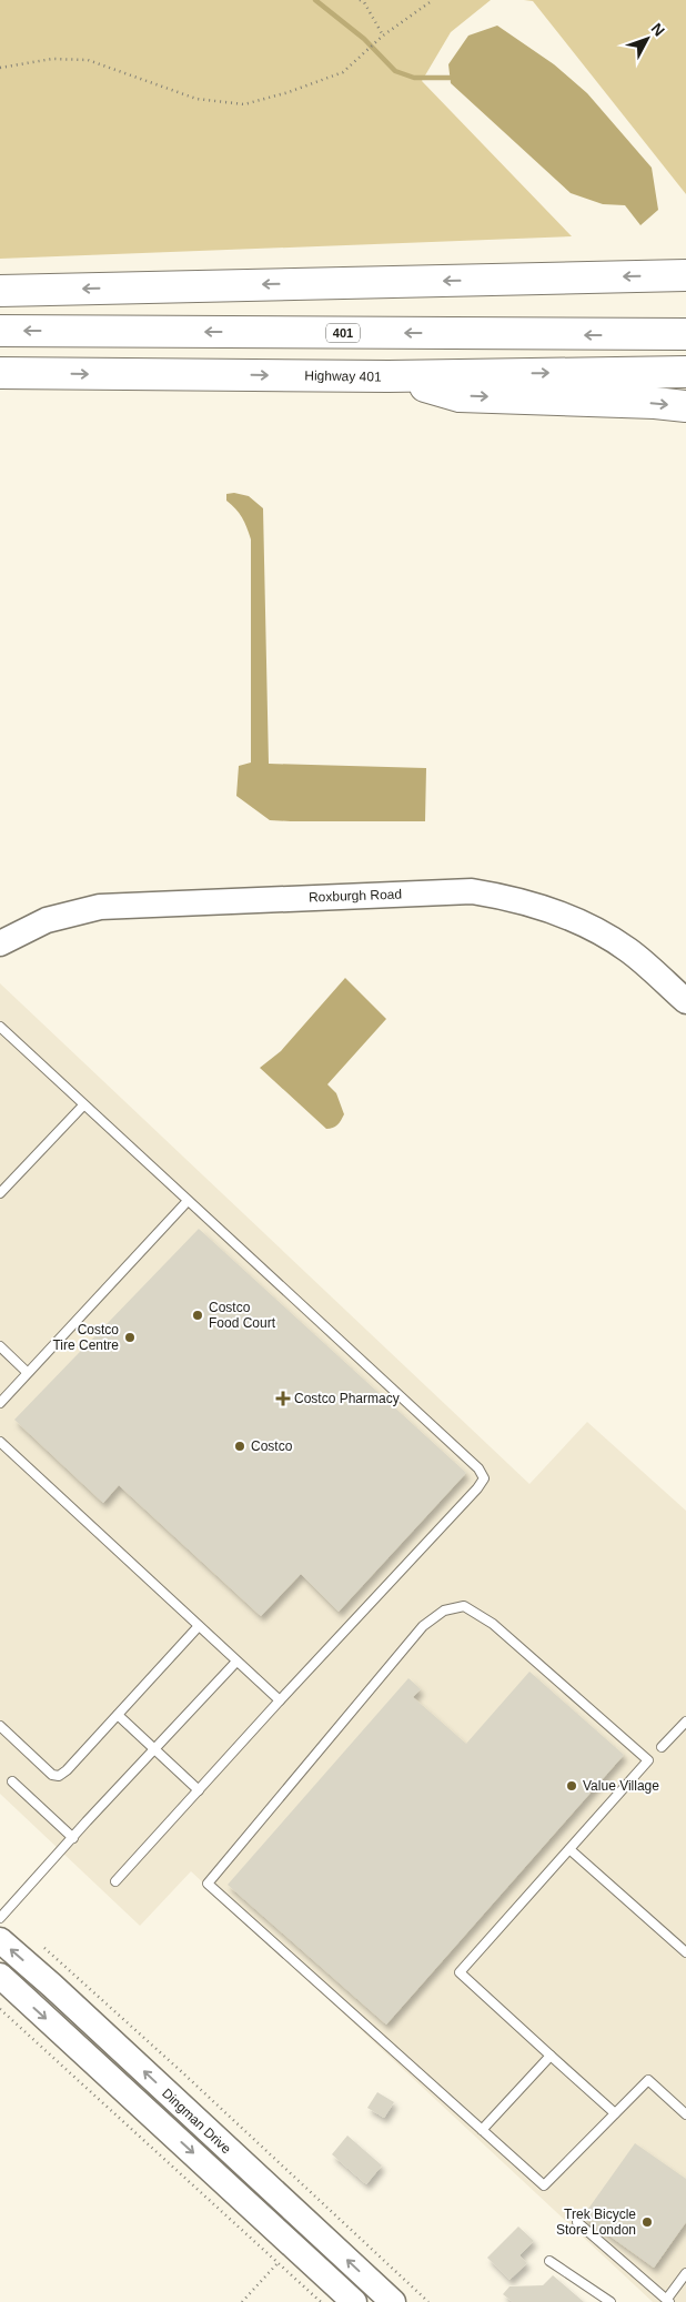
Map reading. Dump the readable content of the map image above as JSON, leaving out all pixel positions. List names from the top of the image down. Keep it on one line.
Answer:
{"streets":{"highway":["401","Highway 401"],"main road":["Roxburgh Road","Dingman Drive"]},"places":{"other":["Costco Food Court","Costco Tire Centre","Costco","Value Village","Trek Bicycle Store London"],"health":["Costco Pharmacy"]},"north":"top right"}
